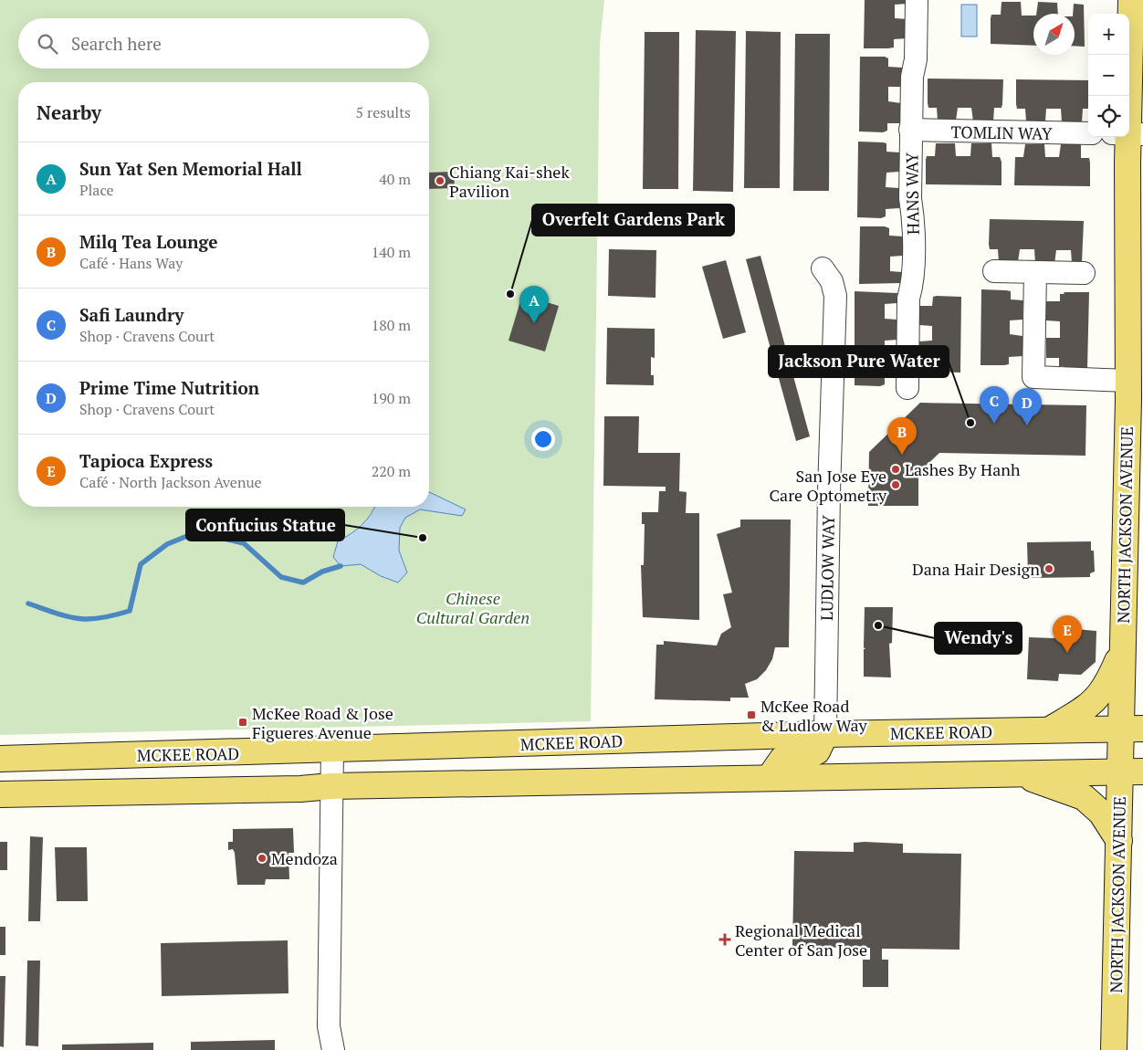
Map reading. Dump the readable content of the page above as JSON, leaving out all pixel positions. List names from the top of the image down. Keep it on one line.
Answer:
{"streets":{"main road":["NORTH JACKSON AVENUE","MCKEE ROAD"],"street":["TOMLIN WAY","HANS WAY","LUDLOW WAY"]},"crossings":[["TOMLIN WAY","HANS WAY"],["NORTH JACKSON AVENUE","MCKEE ROAD"],["LUDLOW WAY","MCKEE ROAD"]],"parks":["Chinese Cultural Garden"],"places":{"other":["Chiang Kai-shek Pavilion","Overfelt Gardens Park","Jackson Pure Water","Lashes By Hanh","San Jose Eye Care Optometry","Confucius Statue","Dana Hair Design","Wendy's","Mendoza"],"transit":["McKee Road & Ludlow Way","McKee Road & Jose Figueres Avenue"],"health":["Regional Medical Center of San Jose"]},"north":"top right","page":{"map_buttons":["+","−"],"search":"Search here","heading":["Nearby","5 results"],"list":[{"mark":"A","name":"Sun Yat Sen Memorial Hall","note":"Place","value":"40 m"},{"mark":"B","name":"Milq Tea Lounge","note":"Café · Hans Way","value":"140 m"},{"mark":"C","name":"Safi Laundry","note":"Shop · Cravens Court","value":"180 m"},{"mark":"D","name":"Prime Time Nutrition","note":"Shop · Cravens Court","value":"190 m"},{"mark":"E","name":"Tapioca Express","note":"Café · North Jackson Avenue","value":"220 m"}],"pins":["A","C","D","B","E"]}}
